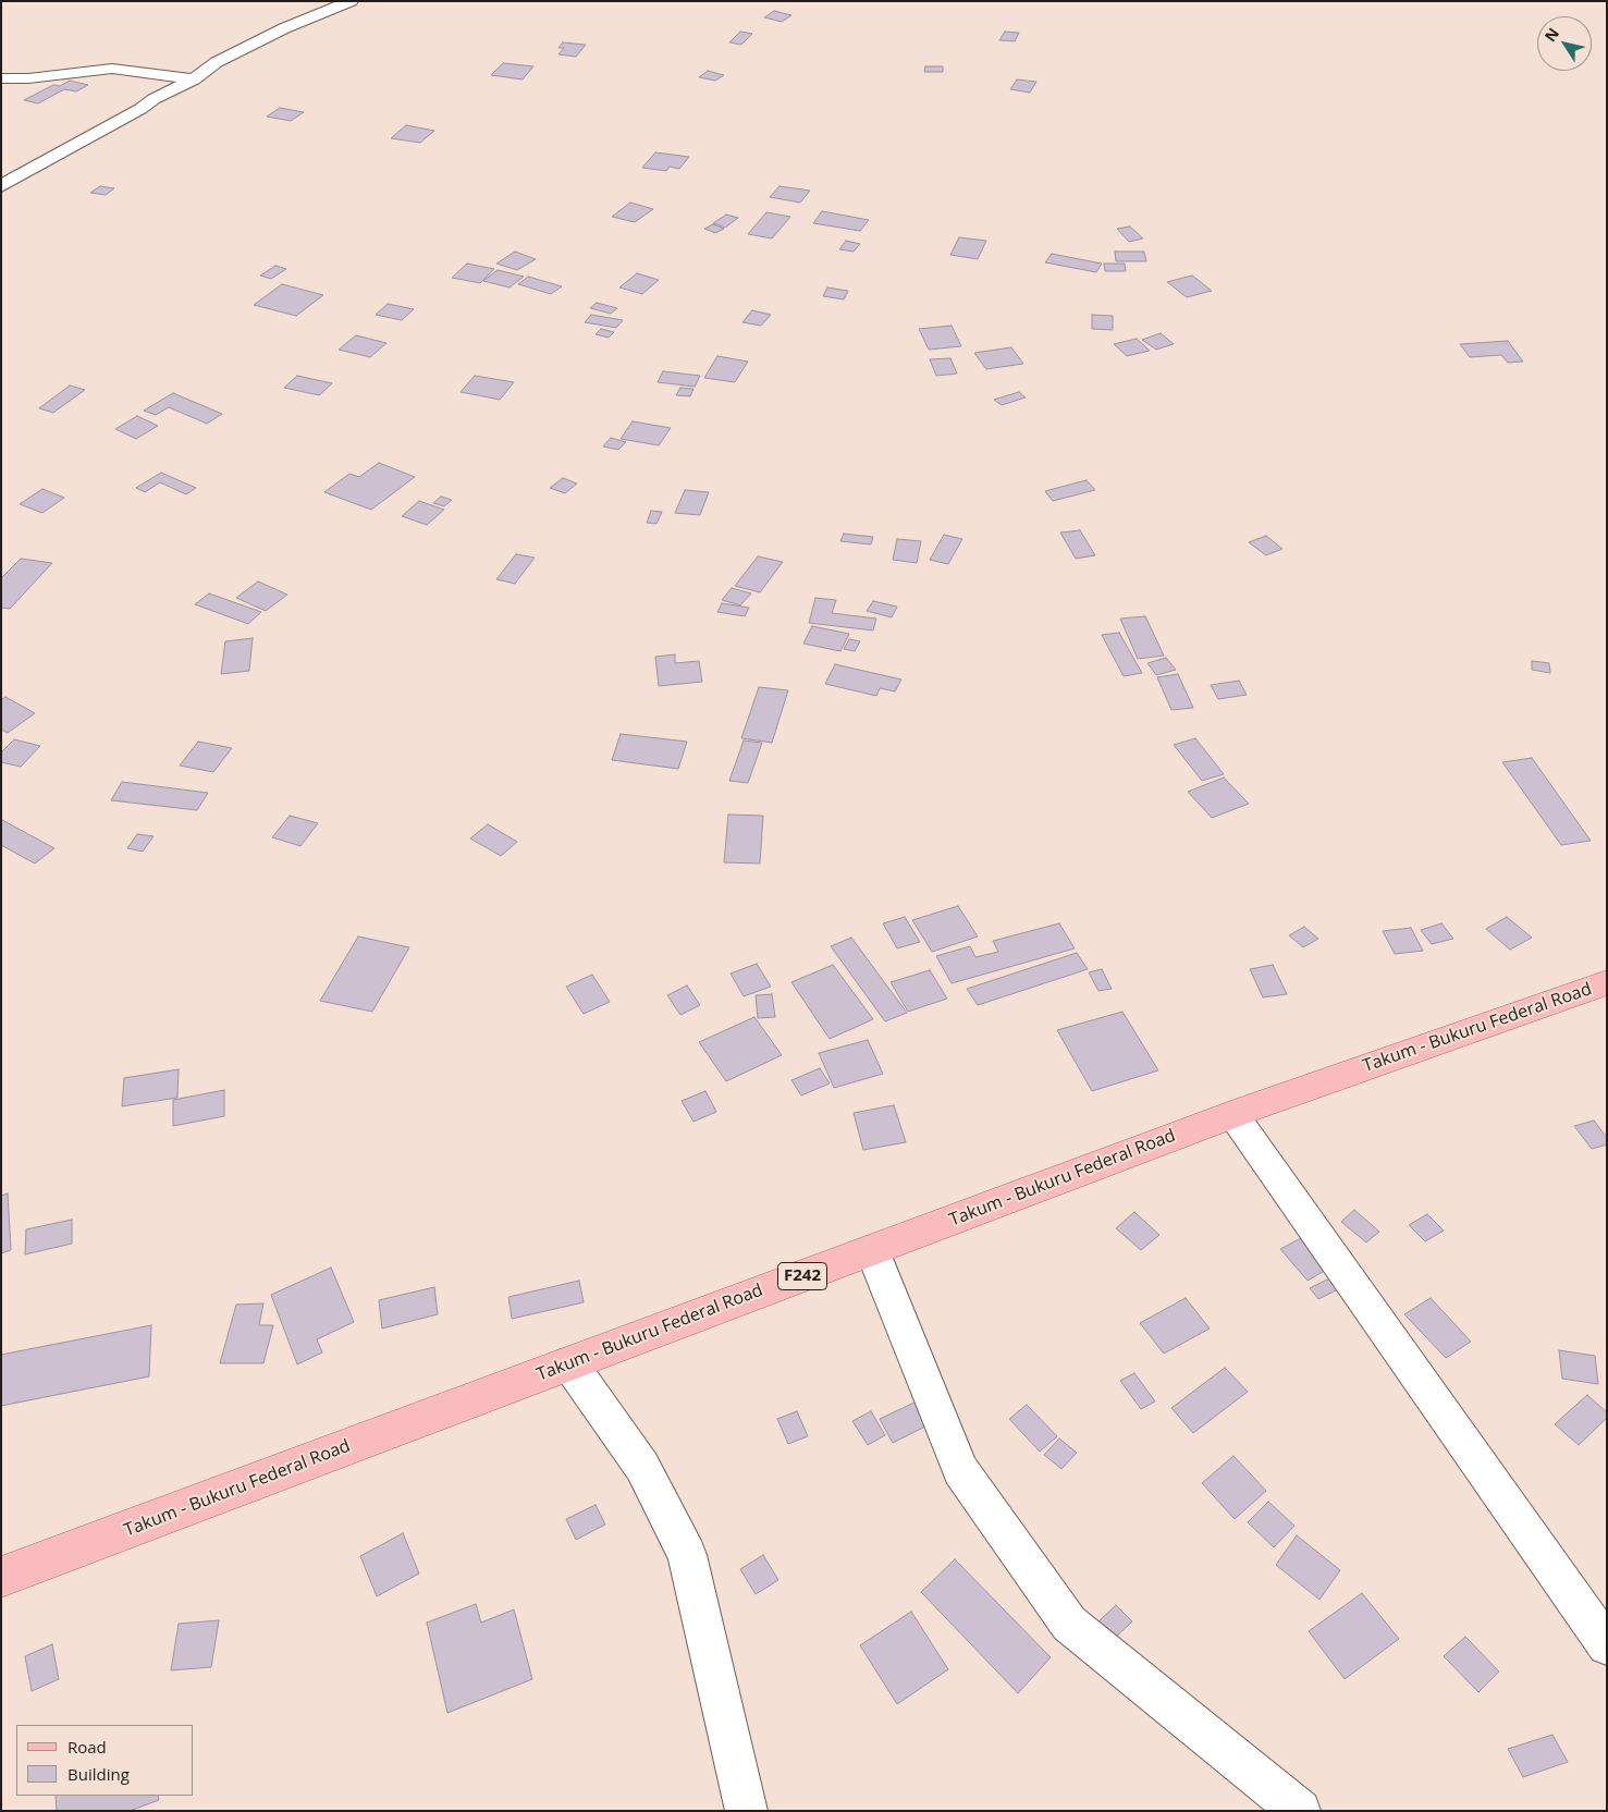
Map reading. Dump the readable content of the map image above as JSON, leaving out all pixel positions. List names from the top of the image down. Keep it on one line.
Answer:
{"streets":{"main road":["Takum - Bukuru Federal Road","F242"]},"legend":["Road","Building"],"north":"top left"}
